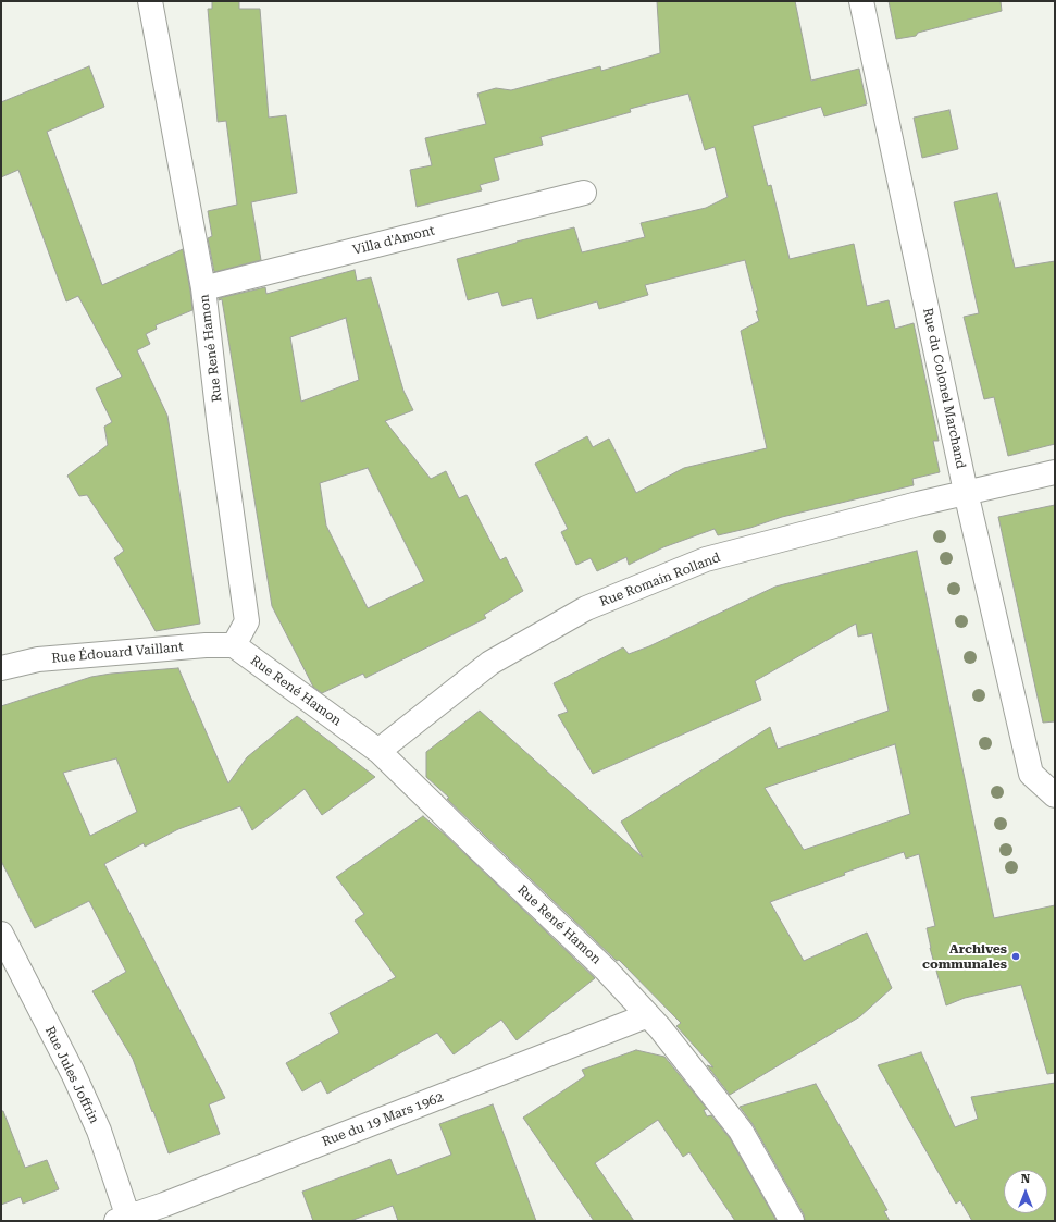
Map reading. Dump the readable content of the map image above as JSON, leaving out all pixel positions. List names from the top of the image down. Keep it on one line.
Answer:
{"streets":{"street":["Villa d'Amont","Rue René Hamon","Rue du Colonel Marchand","Rue Romain Rolland","Rue Édouard Vaillant","Rue Jules Joffrin","Rue du 19 Mars 1962"]},"crossings":[["Villa d'Amont","Rue René Hamon"],["Rue René Hamon","Rue Romain Rolland"],["Rue René Hamon","Rue Édouard Vaillant"],["Rue René Hamon","Rue du 19 Mars 1962"],["Rue du Colonel Marchand","Rue Romain Rolland"],["Rue Jules Joffrin","Rue du 19 Mars 1962"]],"places":["Archives communales"],"north":"top"}
